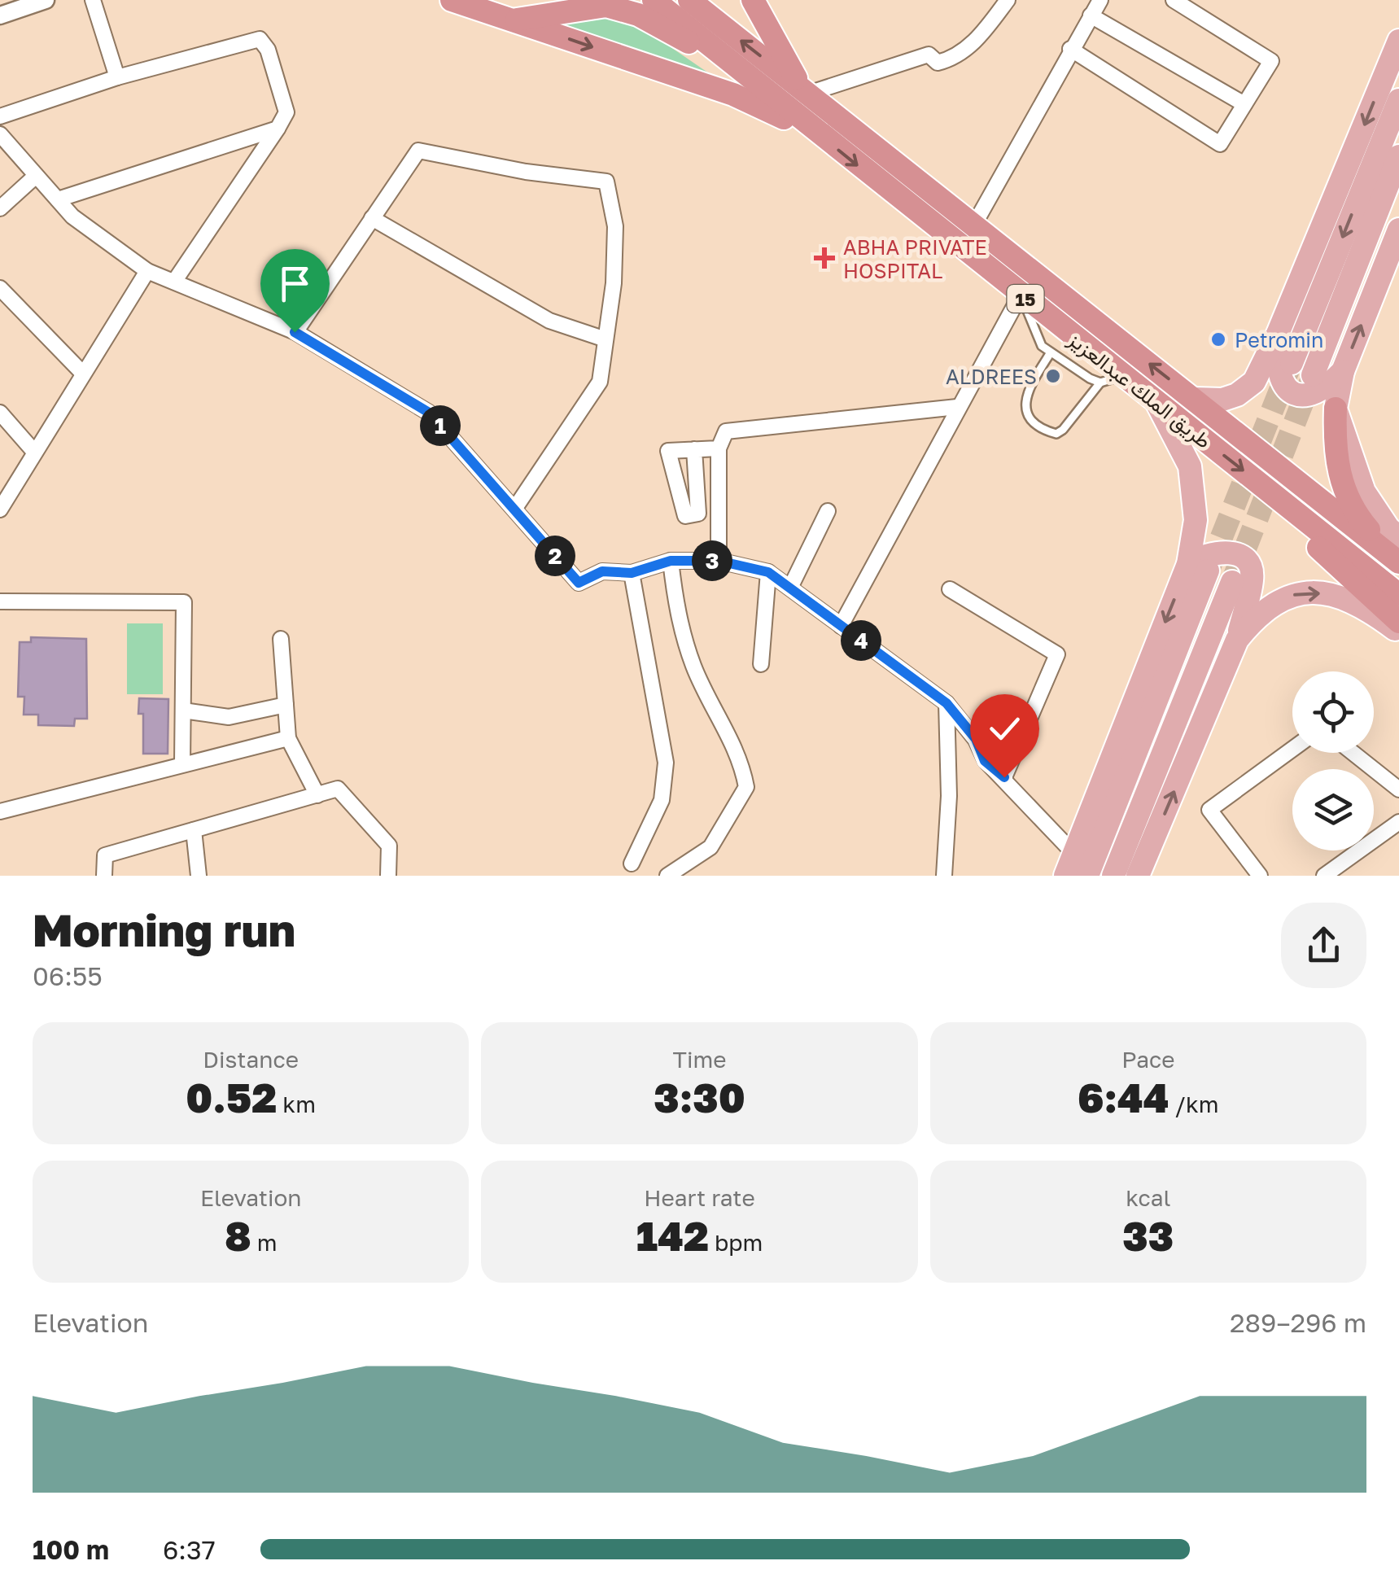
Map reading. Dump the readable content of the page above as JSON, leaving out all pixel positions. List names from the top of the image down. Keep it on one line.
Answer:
{"streets":{"highway":["15","طريق الملك عبدالعزيز"]},"places":{"health":["ABHA PRIVATE HOSPITAL"],"other":["Petromin","ALDREES"]},"page":{"pins":["1","2","3","4"],"heading":["Morning run","06:55"],"stats":[["Distance","0.52 km"],["Time","3:30"],["Pace","6:44 /km"],["Elevation","8 m"],["Heart rate","142 bpm"],["kcal","33"]],"chart":["Elevation","289–296 m"],"list":[{"name":"100 m","note":"6:37"}]}}
